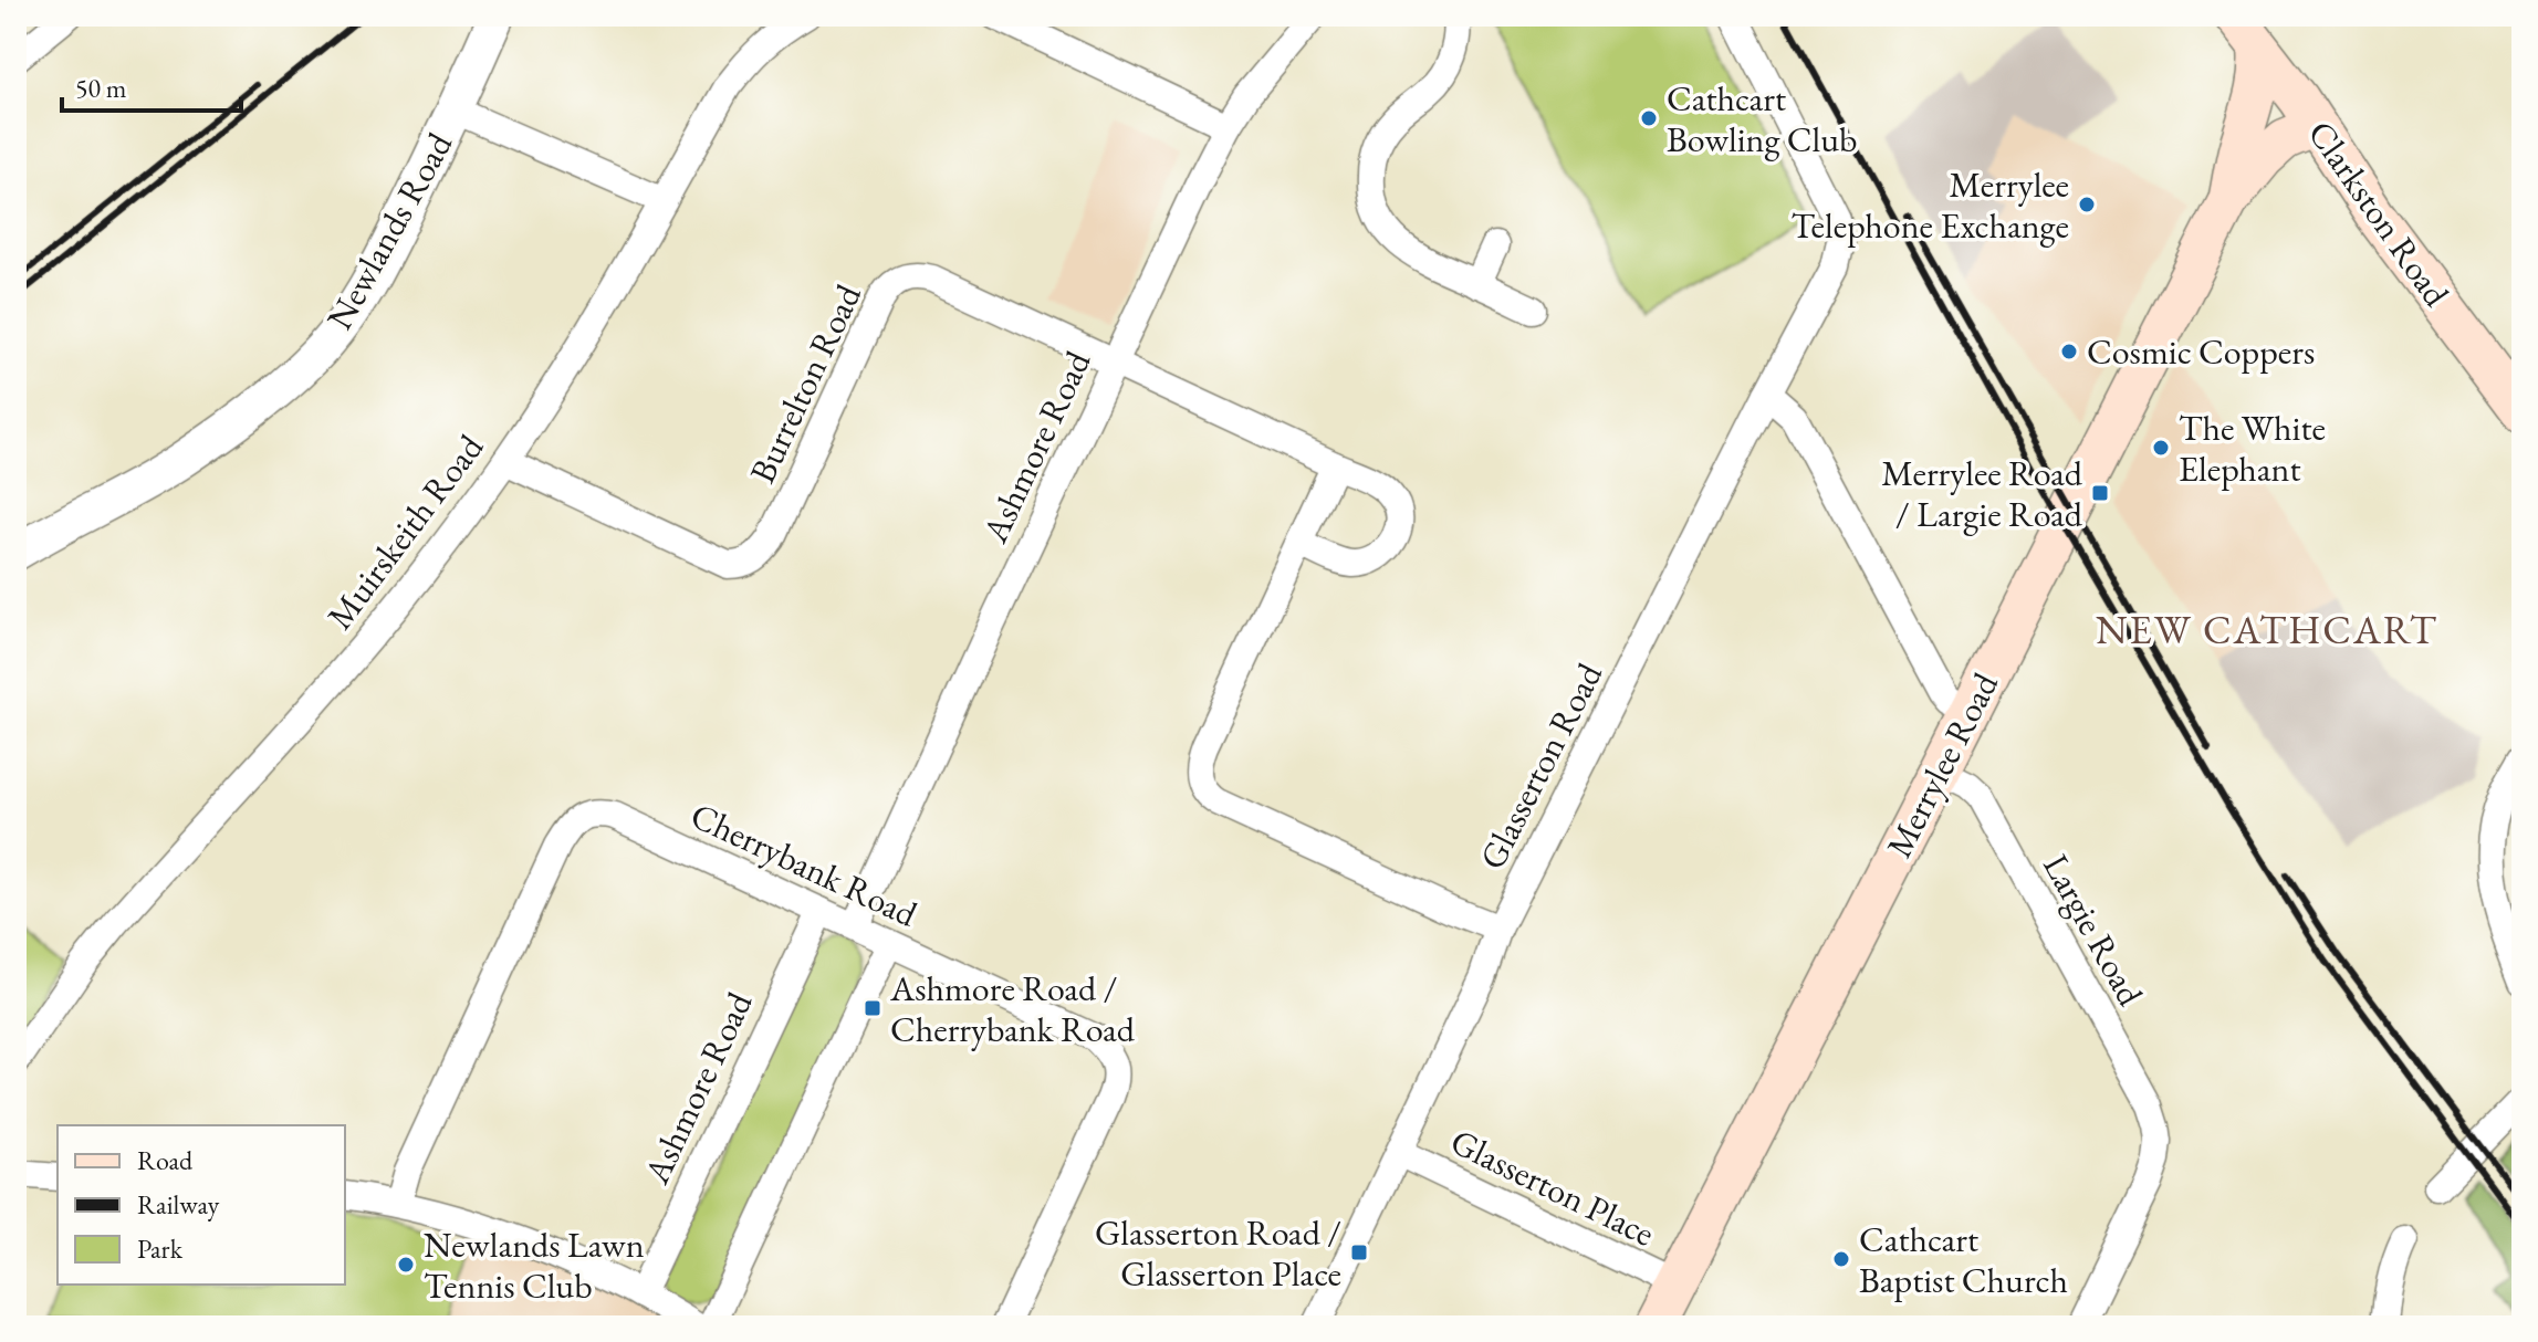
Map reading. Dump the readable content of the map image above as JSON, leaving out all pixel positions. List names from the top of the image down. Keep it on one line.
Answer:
{"streets":{"main road":["Clarkston Road","Merrylee Road"],"street":["Newlands Road","Burrelton Road","Ashmore Road","Muirskeith Road","Glasserton Road","Cherrybank Road","Largie Road","Glasserton Place"]},"crossings":[["Clarkston Road","Merrylee Road"],["Burrelton Road","Ashmore Road"],["Burrelton Road","Muirskeith Road"],["Ashmore Road","Cherrybank Road"],["Merrylee Road","Largie Road"],["Merrylee Road","Glasserton Place"],["Glasserton Road","Glasserton Place"]],"districts":["NEW CATHCART"],"places":{"other":["Cathcart Bowling Club","Merrylee Telephone Exchange","Cosmic Coppers","The White Elephant","Cathcart Baptist Church","Newlands Lawn Tennis Club"],"transit":["Merrylee Road / Largie Road","Ashmore Road / Cherrybank Road","Glasserton Road / Glasserton Place"]},"legend":["Road","Railway","Park"],"scale_bar":"50 m"}
